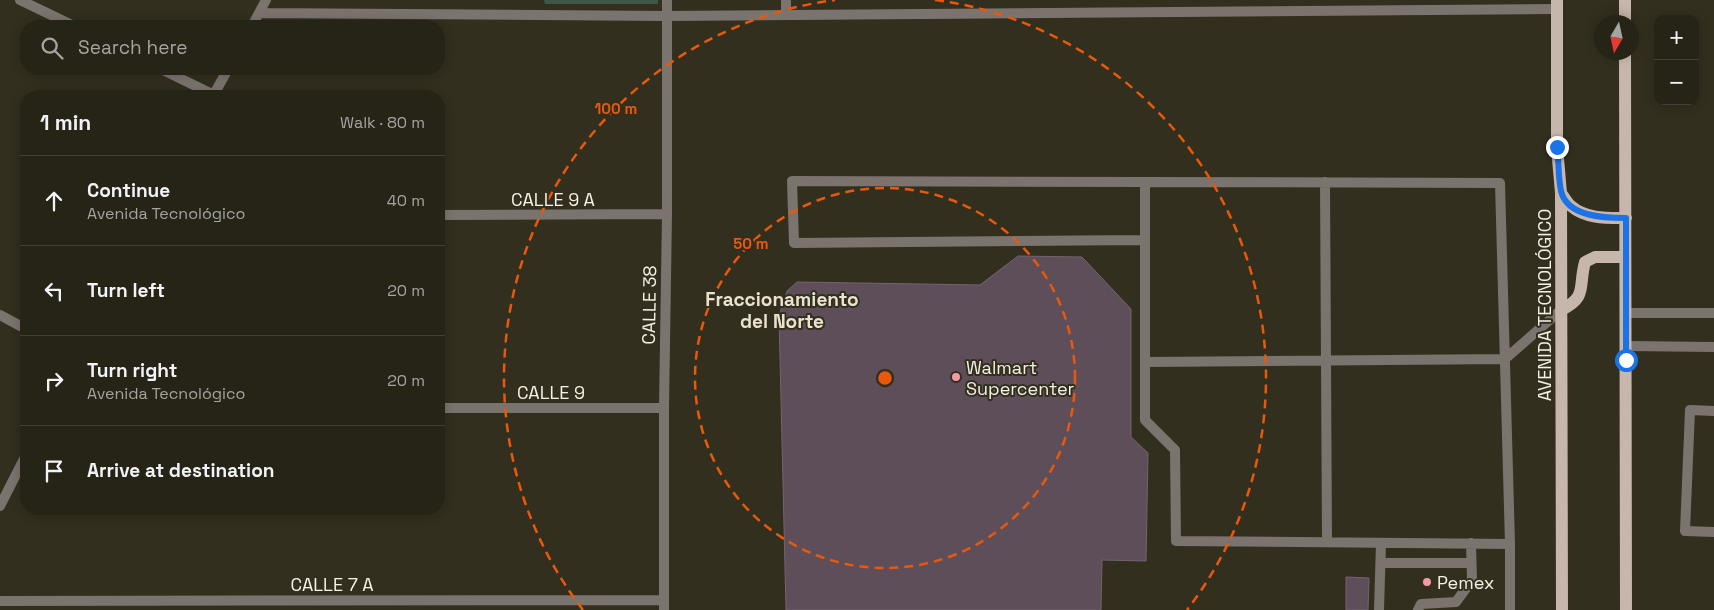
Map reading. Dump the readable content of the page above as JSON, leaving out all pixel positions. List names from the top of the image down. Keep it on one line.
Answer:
{"streets":{"main road":["AVENIDA TECNOLÓGICO"],"street":["CALLE 9 A","CALLE 38","CALLE 9","CALLE 7 A"]},"crossings":[["CALLE 9 A","CALLE 38"],["CALLE 38","CALLE 9"],["CALLE 38","CALLE 7 A"]],"districts":["Fraccionamiento del Norte"],"places":["Walmart Supercenter","Pemex"],"north":"bottom","page":{"map_buttons":["+","−"],"search":"Search here","heading":["1 min","Walk · 80 m"],"list":[["Continue","Avenida Tecnológico","40 m"],["Turn left","20 m"],["Turn right","Avenida Tecnológico","20 m"],"Arrive at destination"]},"rings":["100 m","50 m"]}
